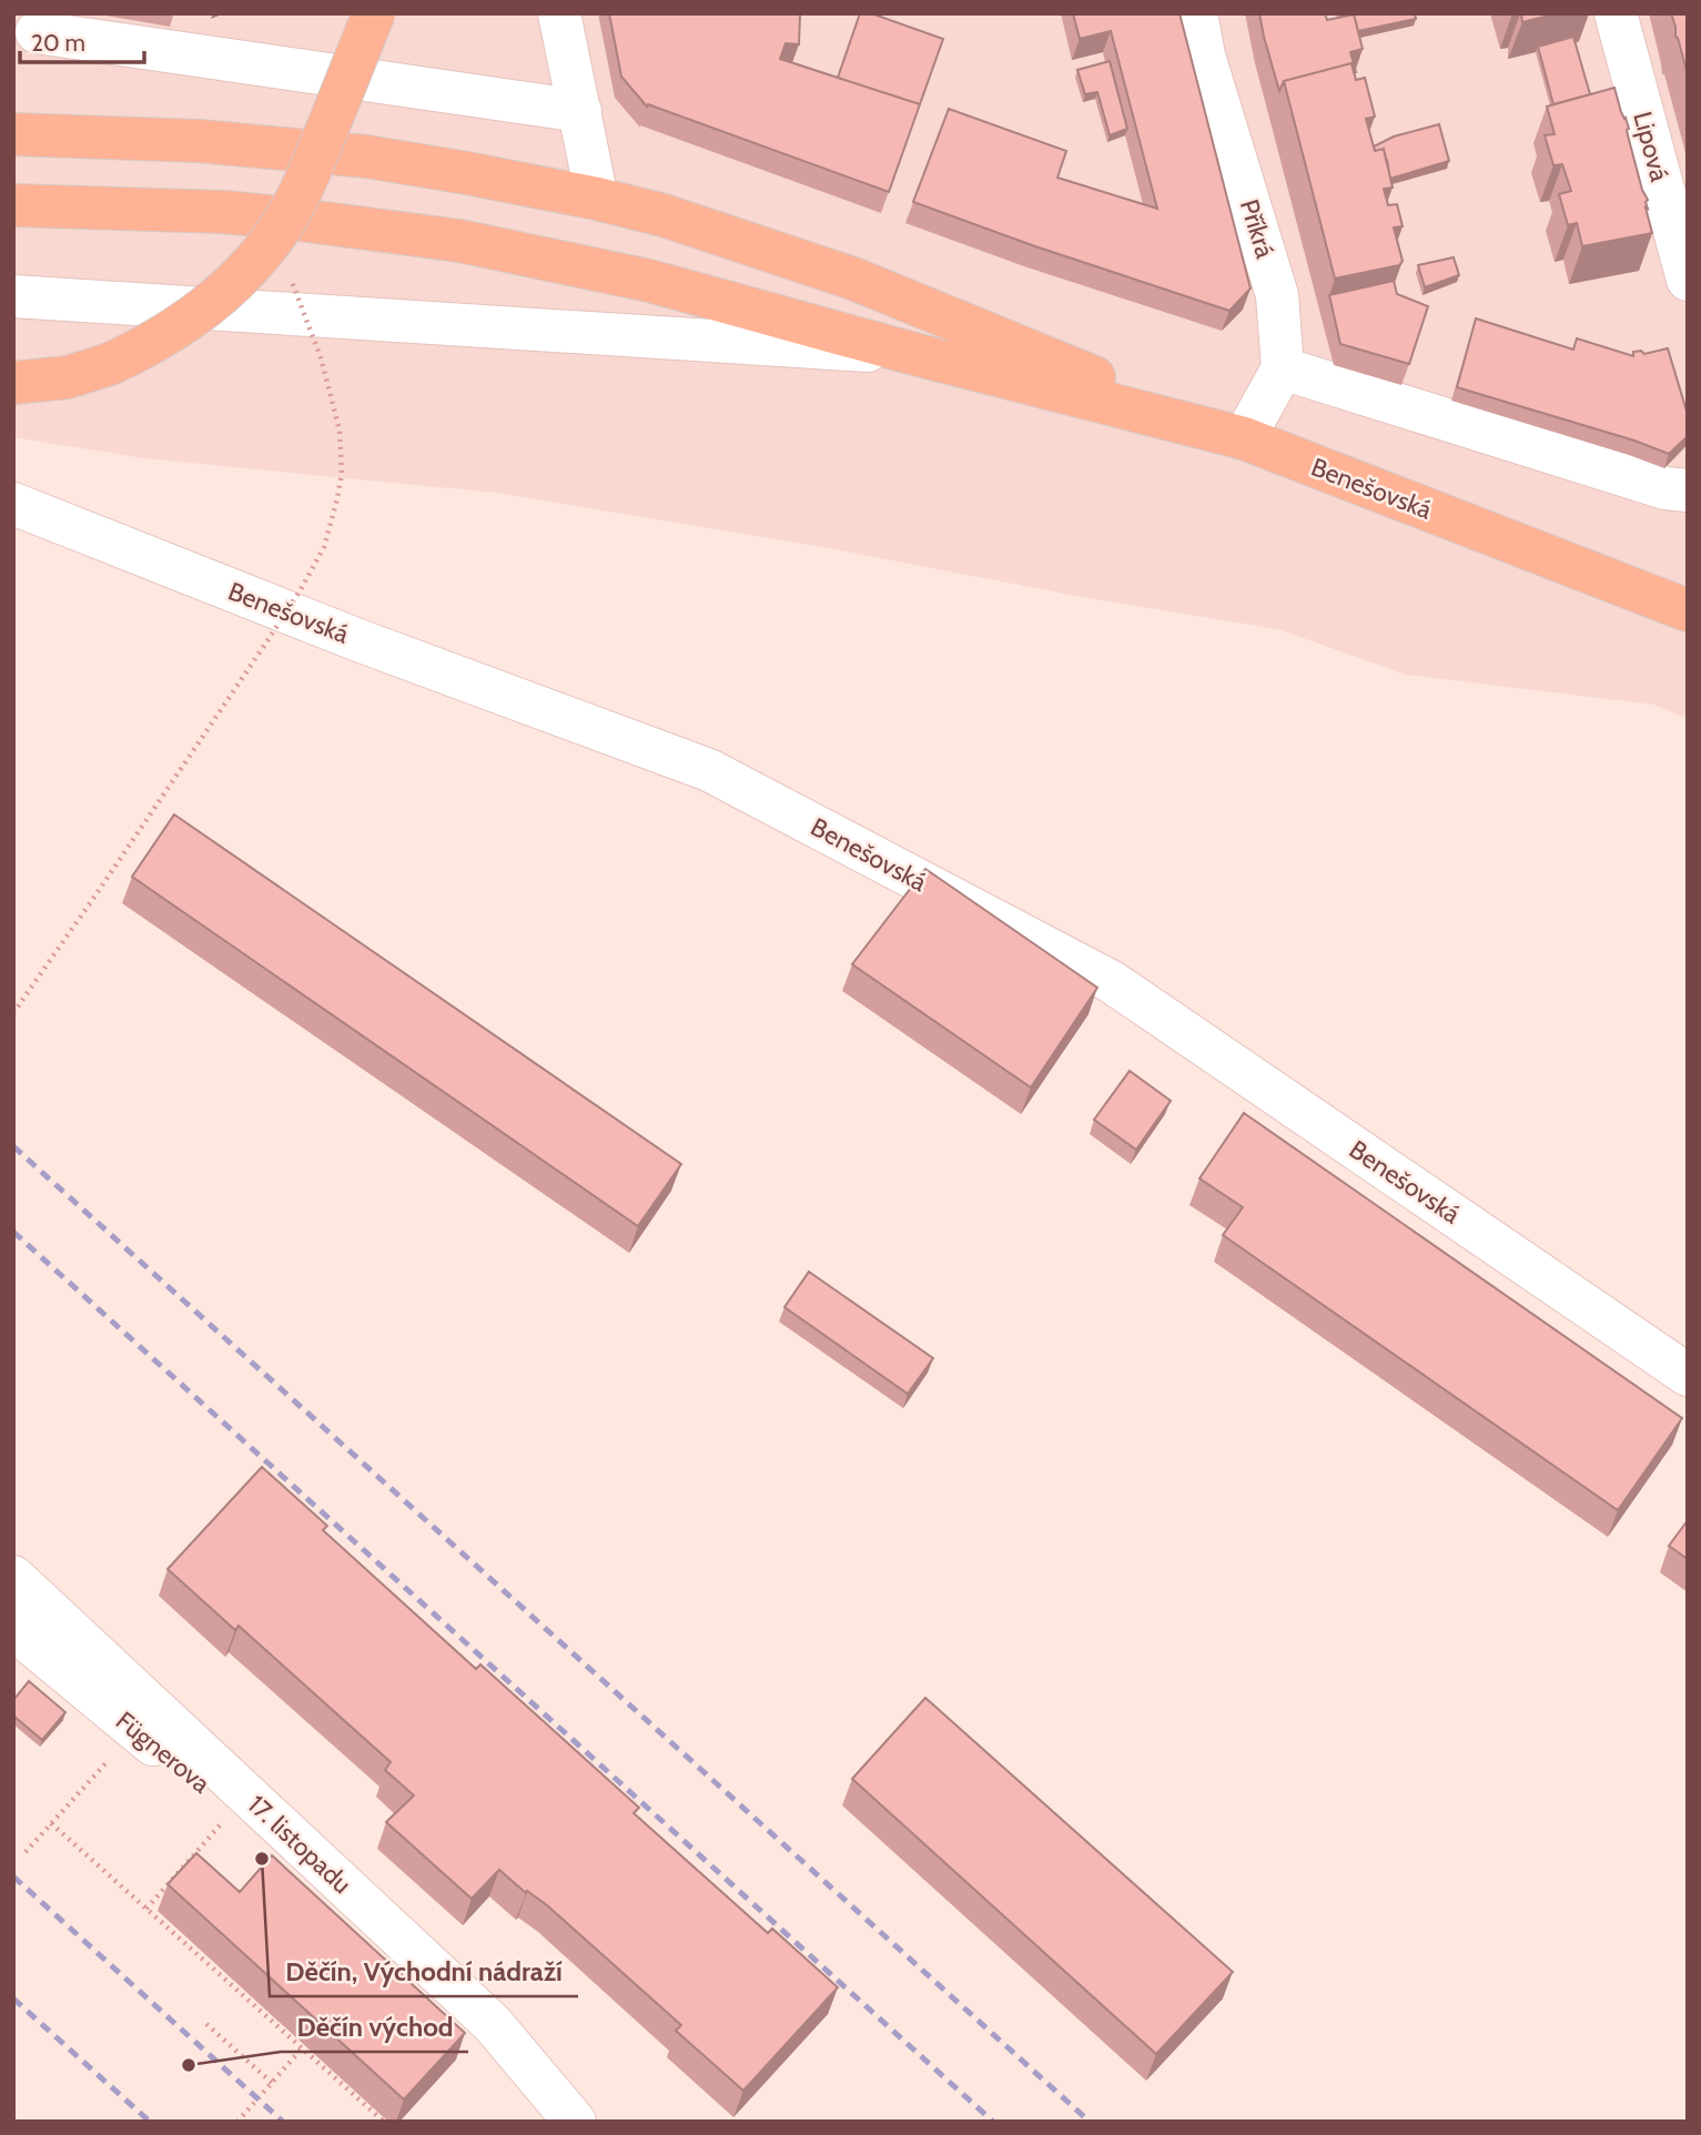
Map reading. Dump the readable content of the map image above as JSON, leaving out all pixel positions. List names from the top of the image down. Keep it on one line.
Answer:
{"streets":{"main road":["Benešovská"],"street":["Lipová","Příkrá","Fügnerova","17. listopadu"]},"crossings":[["Fügnerova","17. listopadu"]],"places":["Děčín, Východní nádraží","Děčín východ"],"scale_bar":"20 m"}
